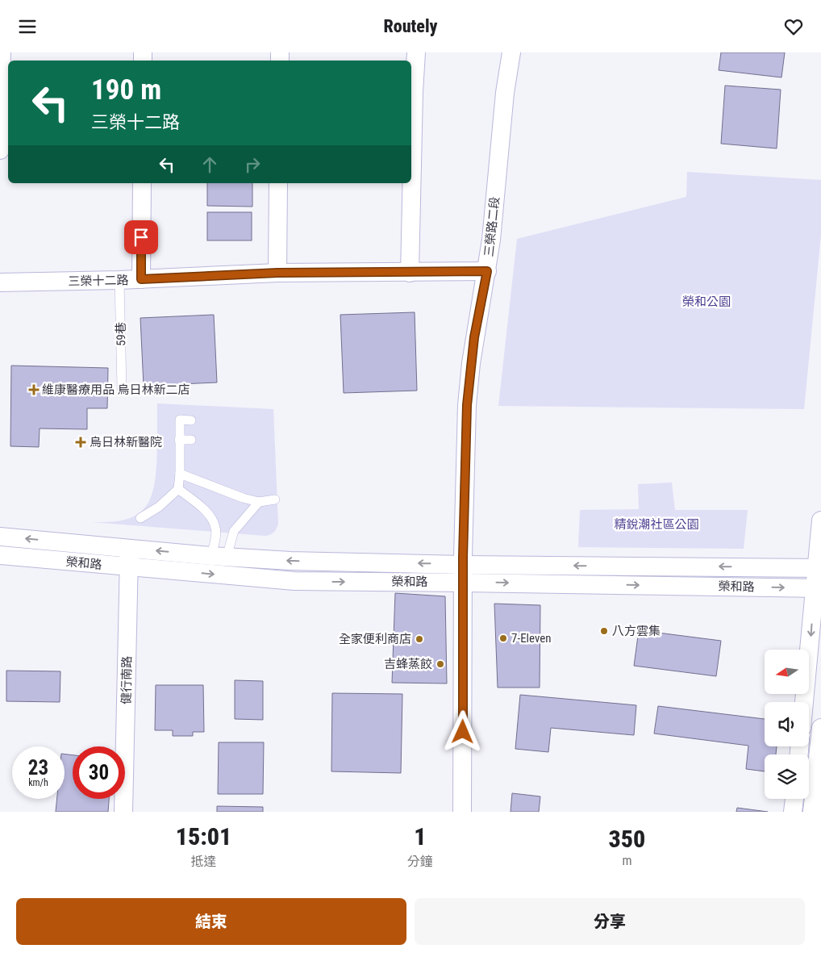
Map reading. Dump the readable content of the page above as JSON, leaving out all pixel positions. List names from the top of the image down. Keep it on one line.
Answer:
{"streets":{"street":["三榮路二段","三榮十二路","榮和路","健行南路"],"lane":["59巷"]},"crossings":[["三榮路二段","三榮十二路"],["三榮路二段","榮和路"],["三榮十二路","59巷"],["榮和路","健行南路"]],"parks":["榮和公園","精銳潮社區公園"],"places":{"health":["維康醫療用品 烏日林新二店","烏日林新醫院"],"other":["八方雲集","7-Eleven","全家便利商店","吉蜂蒸餃"]},"north":"left","page":{"header":"Routely","turn":["190 m","三榮十二路"],"speed":"23 km/h","limit":"30","eta":["15:01","抵達","1","分鐘","350","m"],"buttons":["結束","分享"]}}
